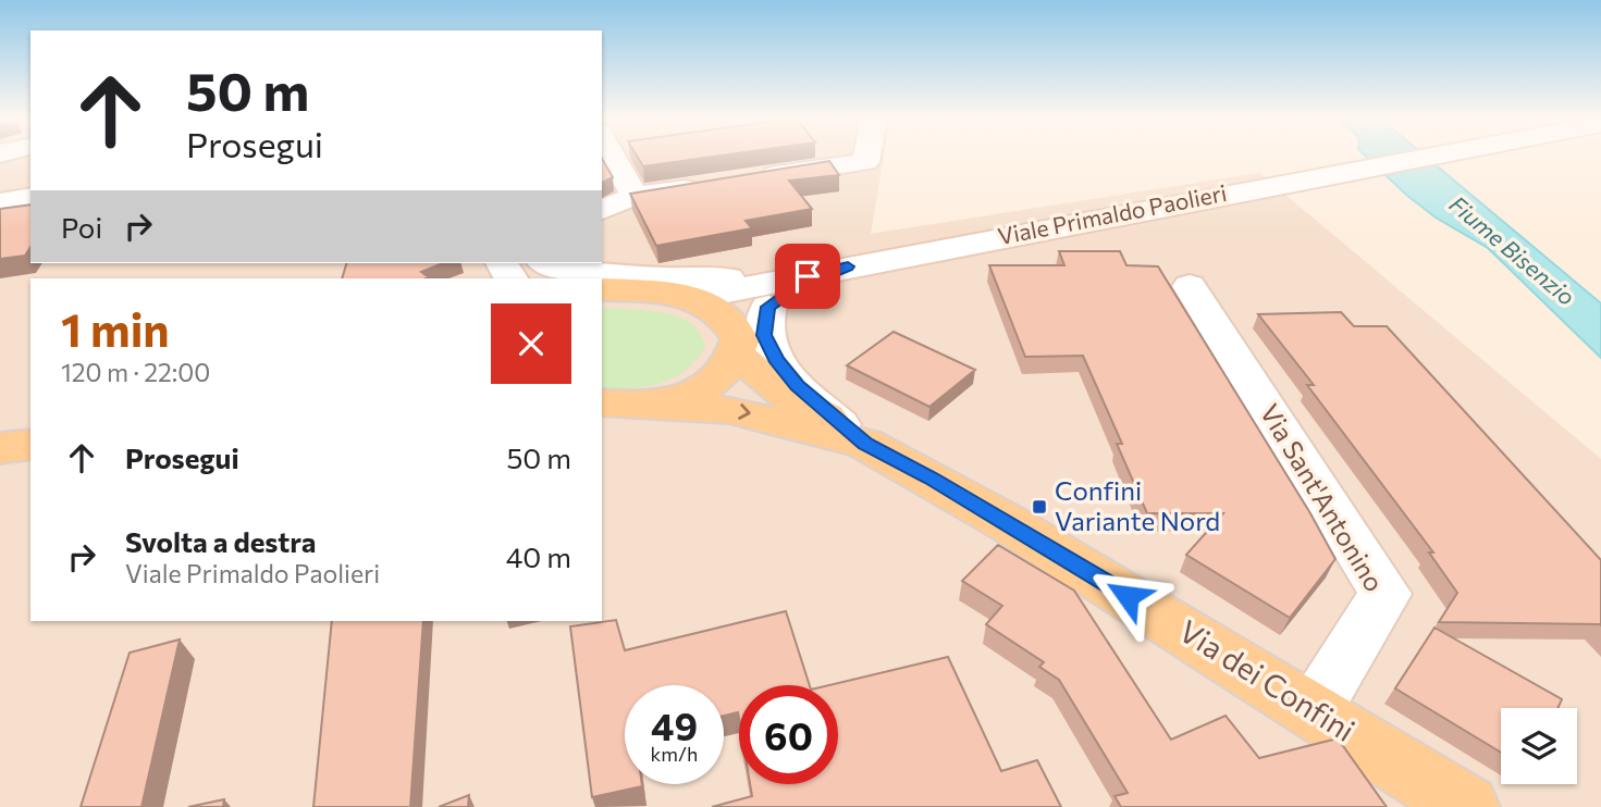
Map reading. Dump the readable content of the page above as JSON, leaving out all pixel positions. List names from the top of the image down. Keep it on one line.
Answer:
{"streets":{"main road":["Viale Primaldo Paolieri","Via Sant'Antonino","Via dei Confini"]},"crossings":[["Viale Primaldo Paolieri","Via dei Confini"],["Via Sant'Antonino","Via dei Confini"]],"water":["Fiume Bisenzio"],"places":{"transit":["Confini Variante Nord"]},"page":{"turn":["50 m","Prosegui"],"then":"Poi","heading":["1 min","120 m · 22:00"],"list":[{"name":"Prosegui","value":"50 m"},{"name":"Svolta a destra","note":"Viale Primaldo Paolieri","value":"40 m"}],"speed":"49 km/h","limit":"60"}}
